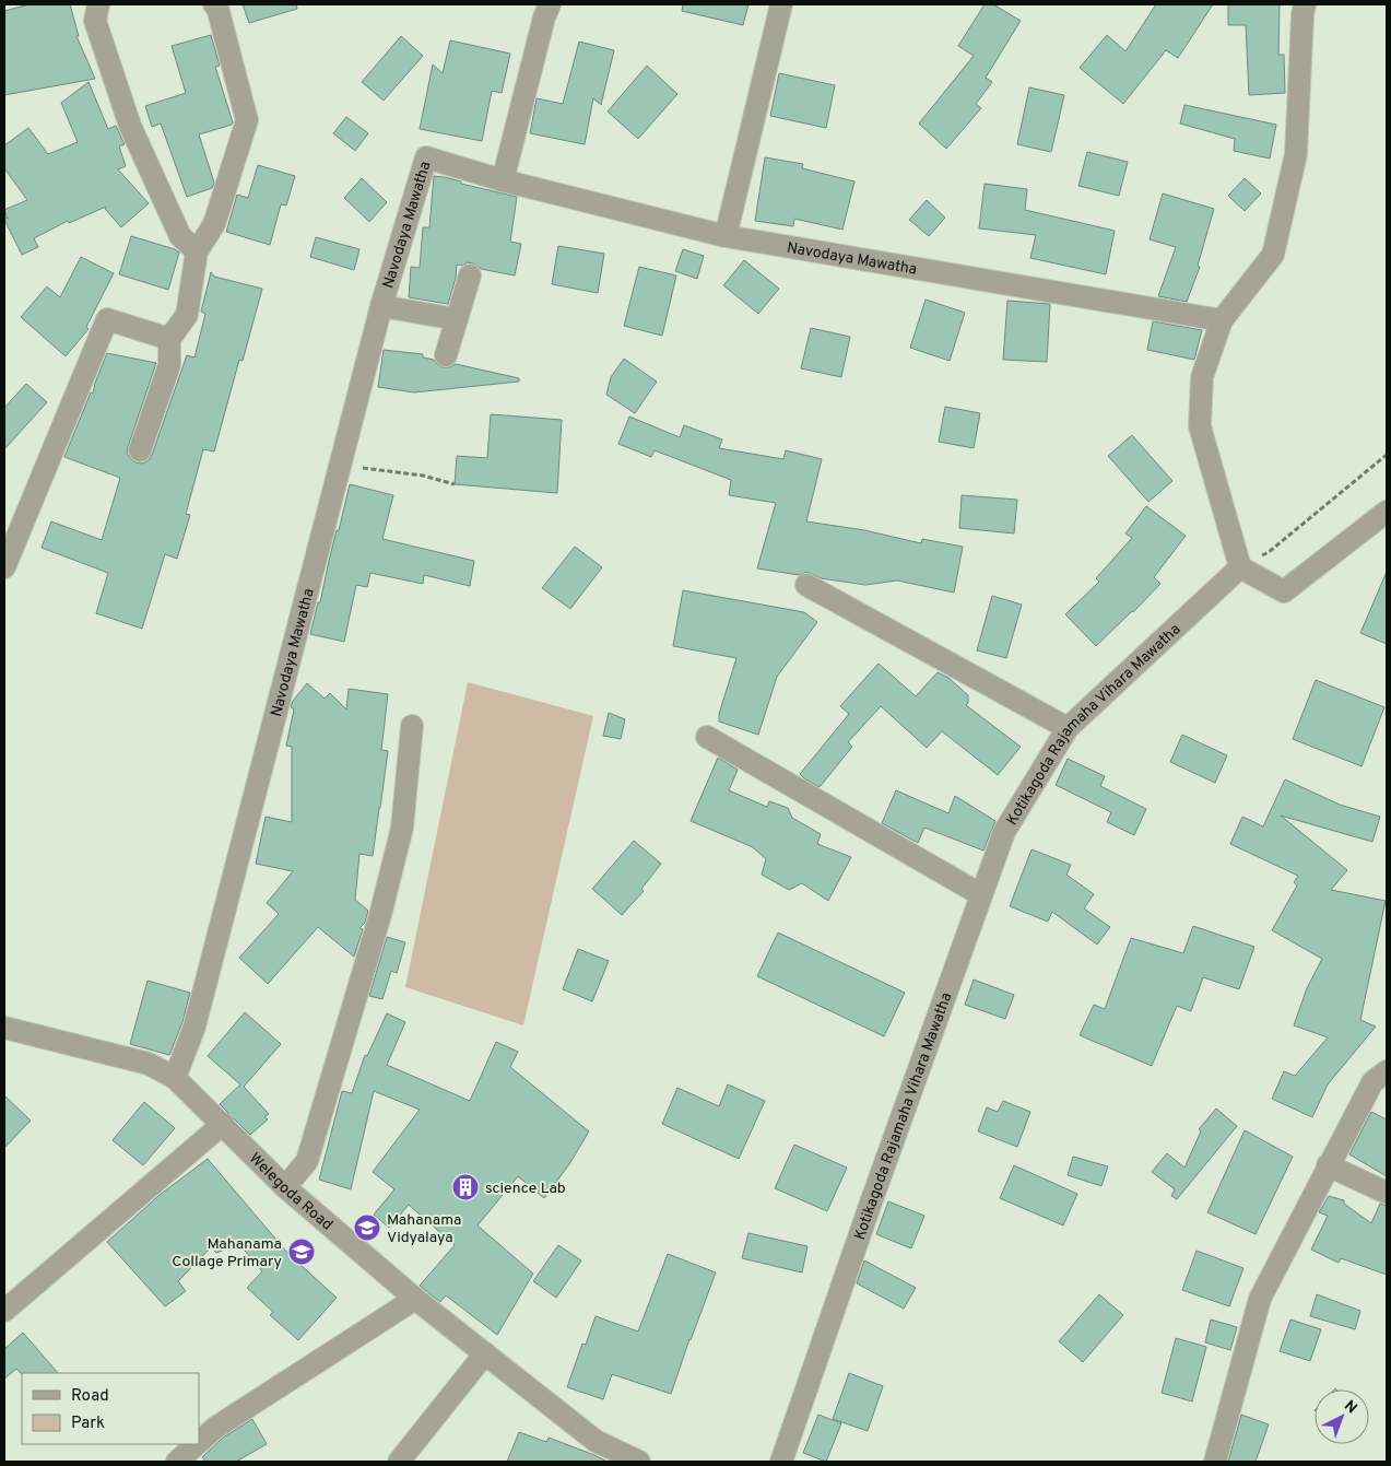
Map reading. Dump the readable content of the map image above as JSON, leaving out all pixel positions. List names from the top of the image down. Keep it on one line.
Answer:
{"streets":{"street":["Navodaya Mawatha","Kotikagoda Rajamaha Vihara Mawatha","Welegoda Road"]},"crossings":[["Navodaya Mawatha","Welegoda Road"]],"places":{"building":["science Lab"],"school or university":["Mahanama Vidyalaya","Mahanama Collage Primary"]},"legend":["Road","Park"],"north":"top right"}
